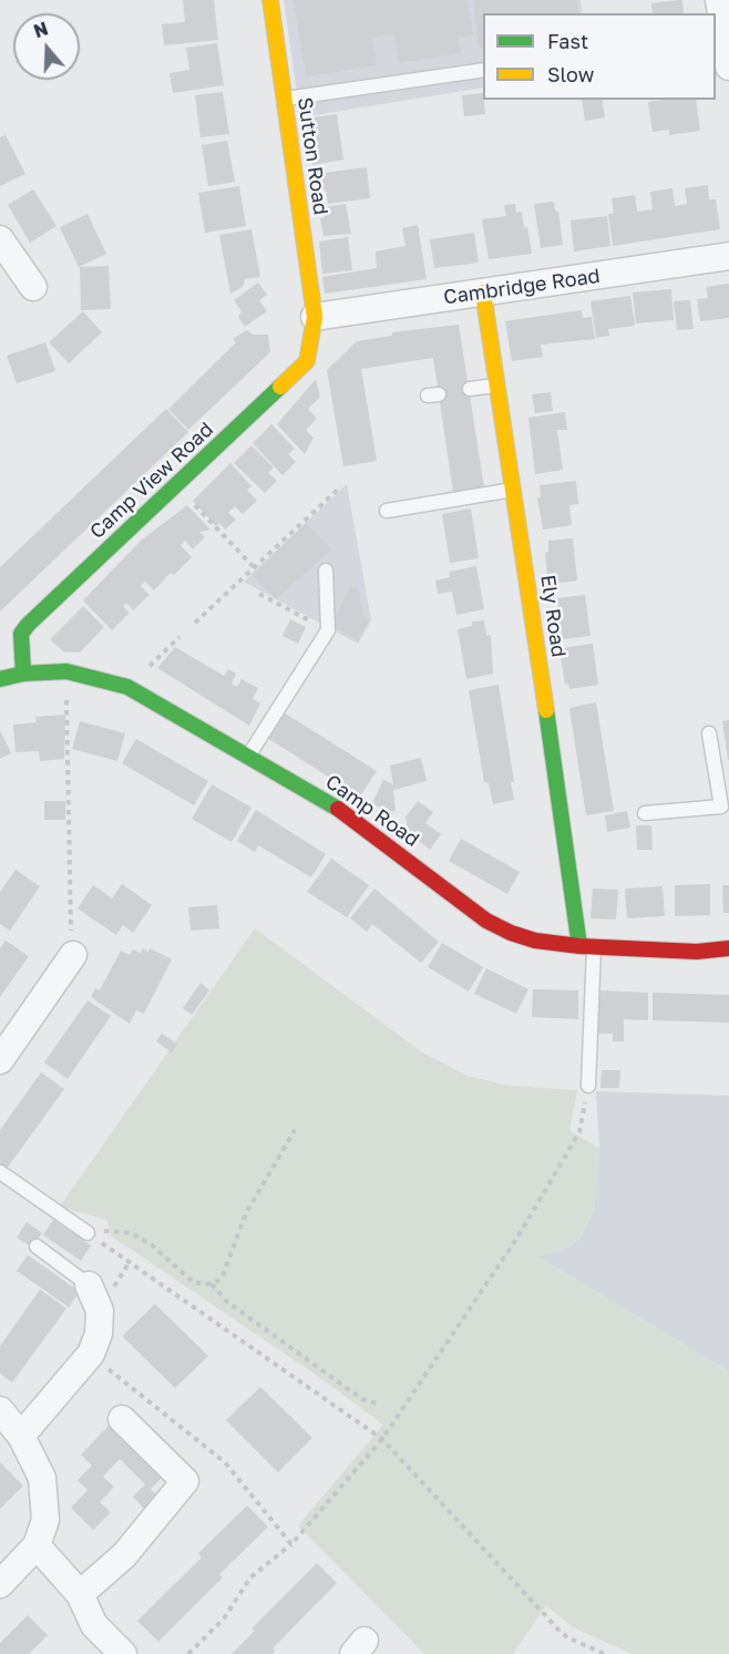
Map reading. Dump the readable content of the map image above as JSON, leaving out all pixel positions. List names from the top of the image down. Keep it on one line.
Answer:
{"streets":{"street":["Sutton Road","Cambridge Road","Camp View Road","Ely Road","Camp Road"]},"crossings":[["Sutton Road","Cambridge Road"],["Sutton Road","Camp View Road"],["Cambridge Road","Camp View Road"],["Cambridge Road","Ely Road"],["Camp View Road","Camp Road"],["Ely Road","Camp Road"]],"legend":["Fast","Slow"],"north":"top"}
